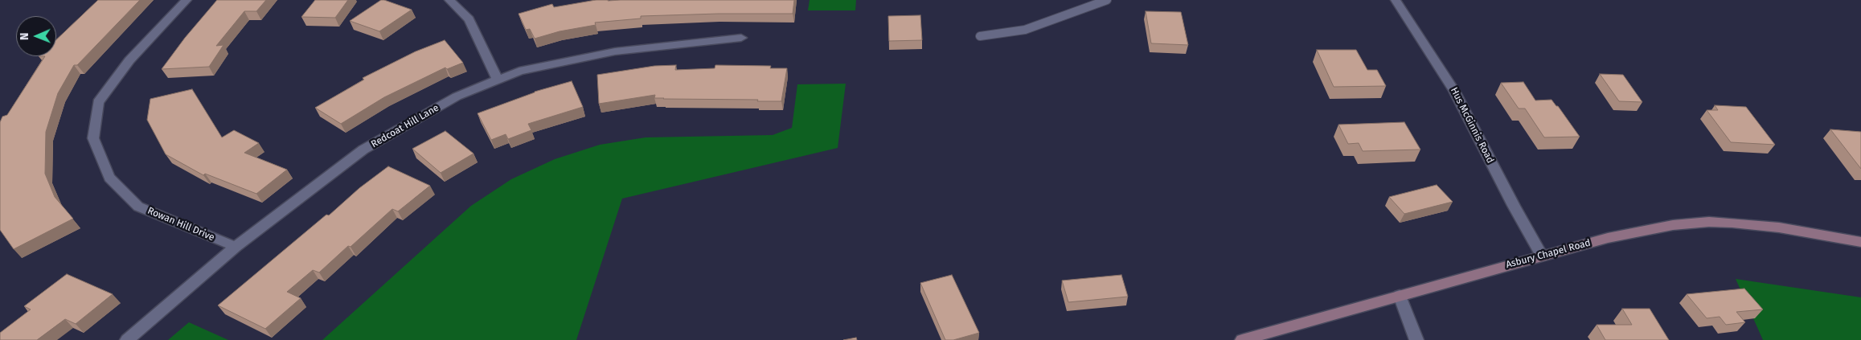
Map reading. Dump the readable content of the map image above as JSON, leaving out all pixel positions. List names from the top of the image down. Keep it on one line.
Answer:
{"streets":{"main road":["Asbury Chapel Road"],"street":["Hus McGinnis Road","Redcoat Hill Lane","Rowan Hill Drive"]},"crossings":[["Hus McGinnis Road","Asbury Chapel Road"],["Redcoat Hill Lane","Rowan Hill Drive"]],"north":"left"}
